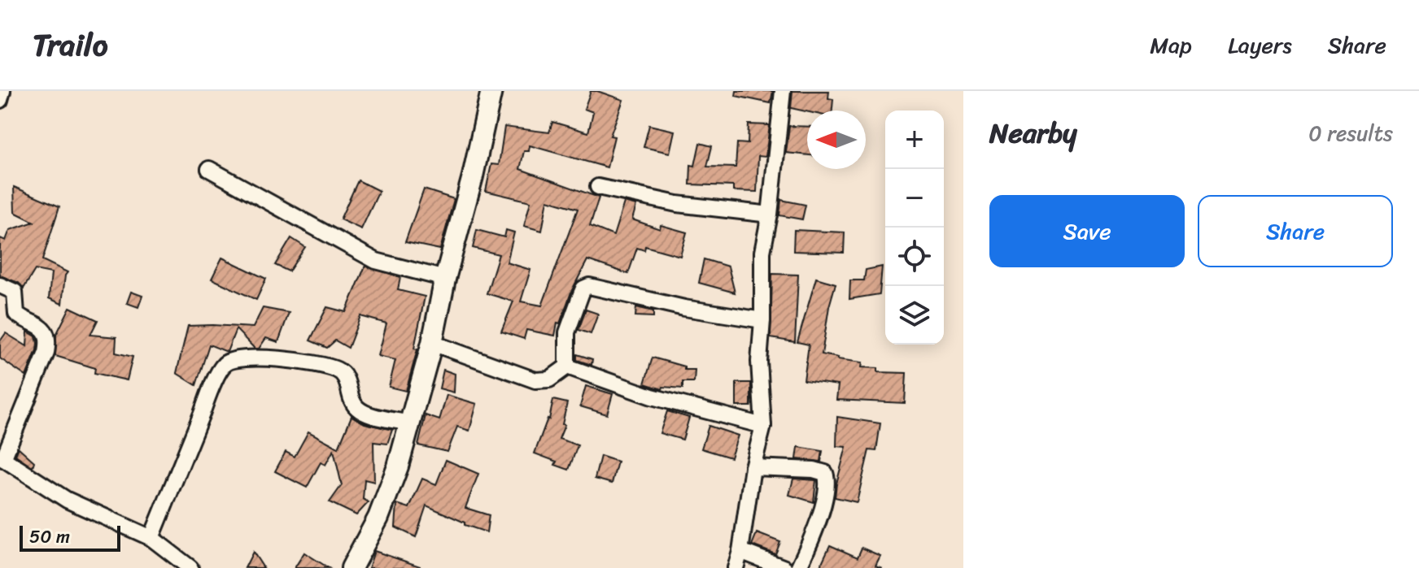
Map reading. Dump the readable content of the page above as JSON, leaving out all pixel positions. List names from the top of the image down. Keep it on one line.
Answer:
{"scale_bar":"50 m","north":"left","page":{"header":"Trailo","nav":["Map","Layers","Share"],"heading":["Nearby","0 results"],"map_buttons":["+","−"],"buttons":["Save","Share"],"scale":"50 m"}}
